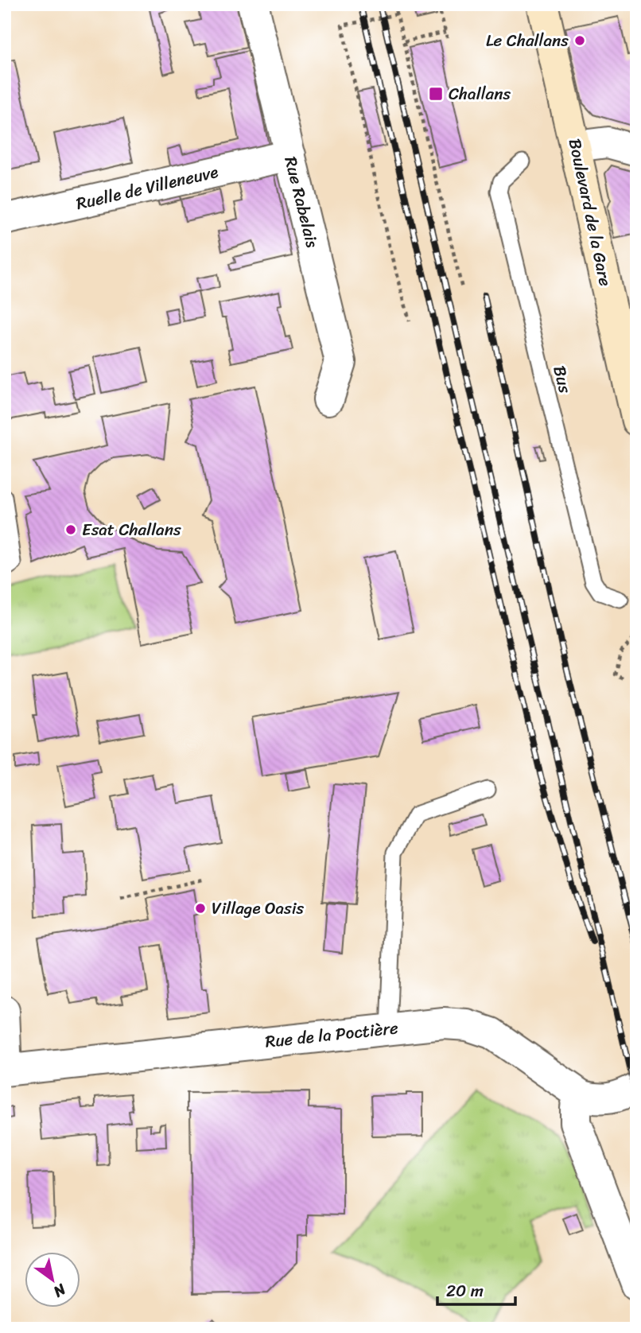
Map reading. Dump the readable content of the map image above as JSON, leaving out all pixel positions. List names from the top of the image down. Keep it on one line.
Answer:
{"streets":{"main road":["Boulevard de la Gare"],"street":["Ruelle de Villeneuve","Rue Rabelais","Rue de la Poctière"],"lane":["Bus"]},"crossings":[["Ruelle de Villeneuve","Rue Rabelais"]],"places":{"other":["Le Challans","Esat Challans","Village Oasis"],"transit":["Challans"]},"scale_bar":"20 m","north":"bottom right"}
